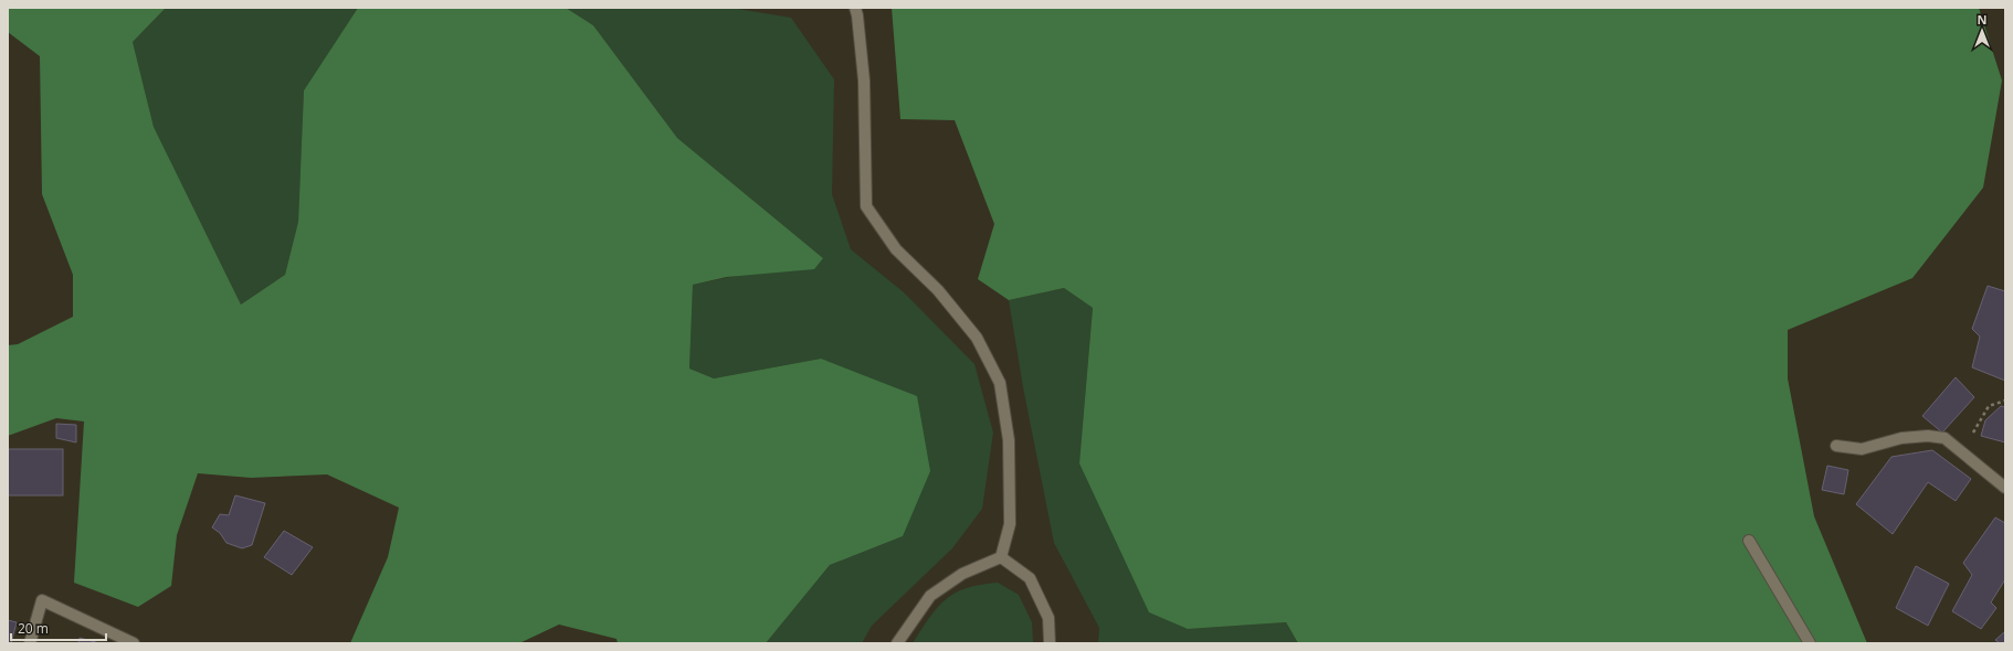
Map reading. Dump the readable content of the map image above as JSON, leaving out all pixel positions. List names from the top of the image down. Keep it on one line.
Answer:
{"scale_bar":"20 m","north":"top"}
